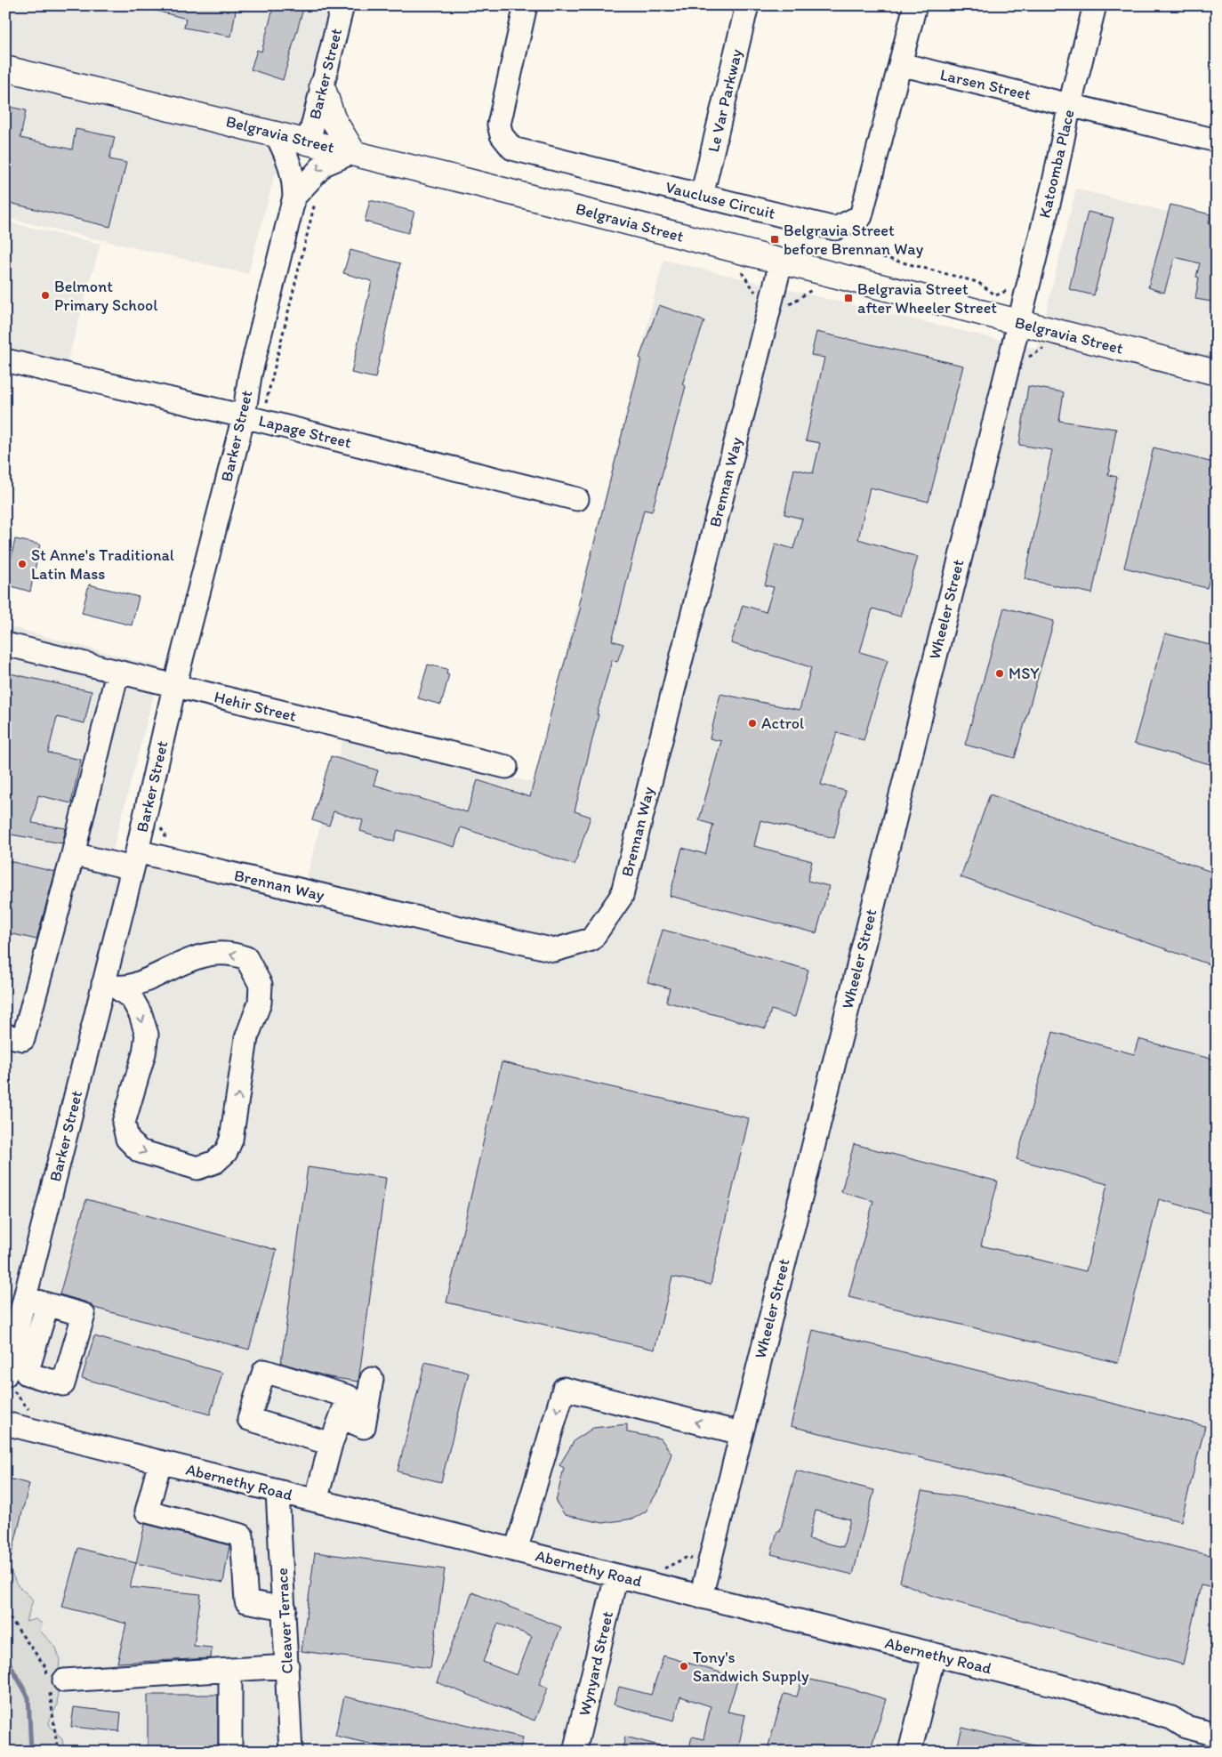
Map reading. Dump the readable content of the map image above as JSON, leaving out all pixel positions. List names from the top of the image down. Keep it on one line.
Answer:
{"streets":{"main road":["Belgravia Street"],"street":["Barker Street","Larsen Street","Le Var Parkway","Katoomba Place","Vaucluse Circuit","Lapage Street","Brennan Way","Wheeler Street","Hehir Street","Abernethy Road","Cleaver Terrace","Wynyard Street"]},"crossings":[["Barker Street","Belgravia Street"],["Barker Street","Lapage Street"],["Barker Street","Brennan Way"],["Barker Street","Hehir Street"],["Larsen Street","Katoomba Place"],["Larsen Street","Vaucluse Circuit"],["Le Var Parkway","Vaucluse Circuit"],["Belgravia Street","Katoomba Place"],["Belgravia Street","Brennan Way"],["Belgravia Street","Wheeler Street"],["Katoomba Place","Wheeler Street"],["Wheeler Street","Abernethy Road"],["Abernethy Road","Cleaver Terrace"],["Abernethy Road","Wynyard Street"]],"places":{"transit":["Belgravia Street before Brennan Way","Belgravia Street after Wheeler Street"],"other":["Belmont Primary School","St Anne's Traditional Latin Mass","MSY","Actrol","Tony's Sandwich Supply"]}}
